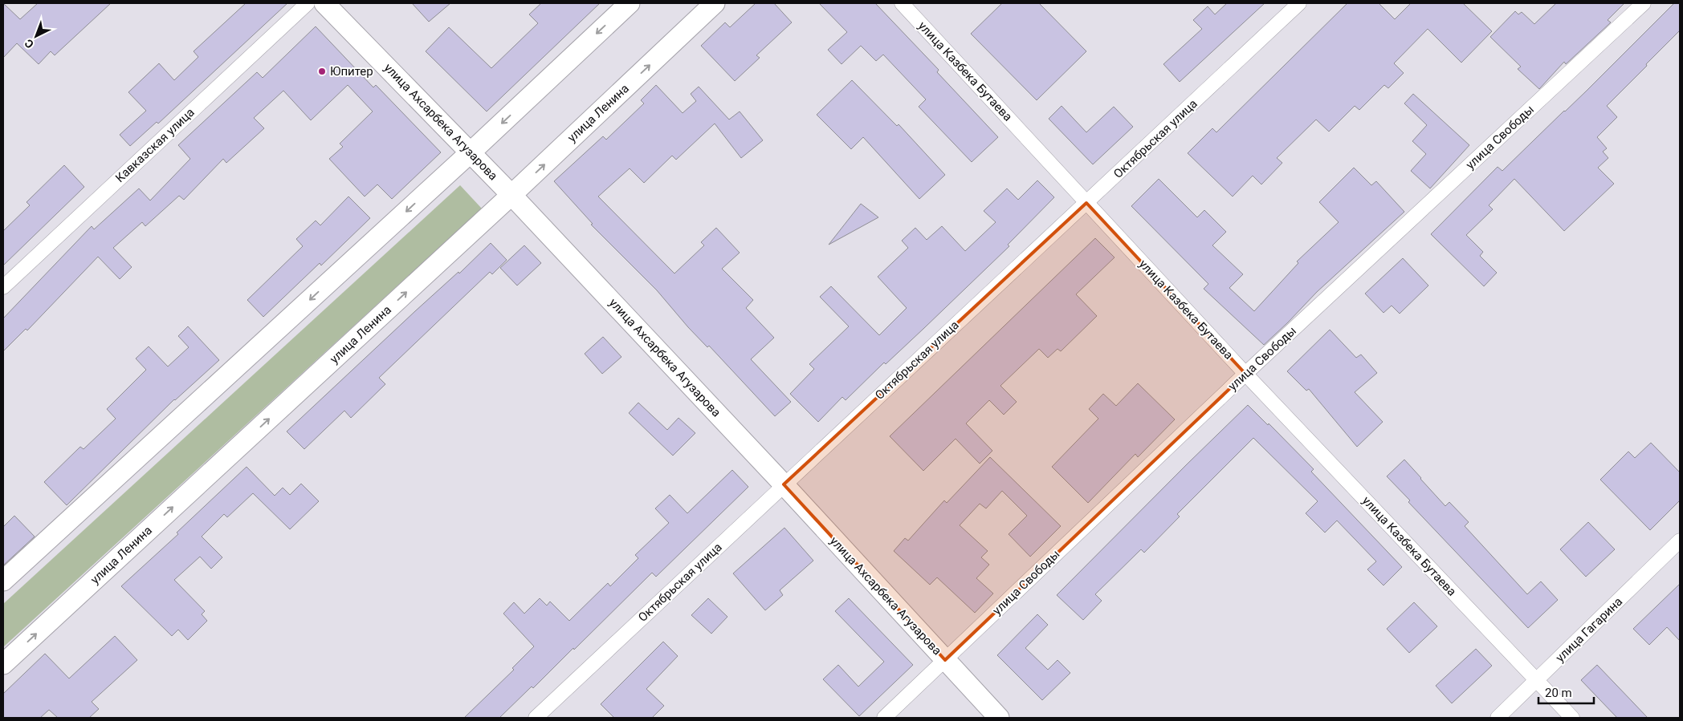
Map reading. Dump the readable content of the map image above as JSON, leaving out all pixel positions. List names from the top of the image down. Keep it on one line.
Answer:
{"streets":{"street":["улица Казбека Бутаева","улица Ленина","улица Ахсарбека Агузарова","улица Свободы","Октябрьская улица","Кавказская улица","улица Гагарина"]},"crossings":[["улица Казбека Бутаева","улица Свободы"],["улица Казбека Бутаева","Октябрьская улица"],["улица Казбека Бутаева","улица Гагарина"],["улица Ленина","улица Ахсарбека Агузарова"],["улица Ахсарбека Агузарова","улица Свободы"],["улица Ахсарбека Агузарова","Октябрьская улица"]],"places":["Юпитер"],"scale_bar":"20 m","north":"bottom left"}
